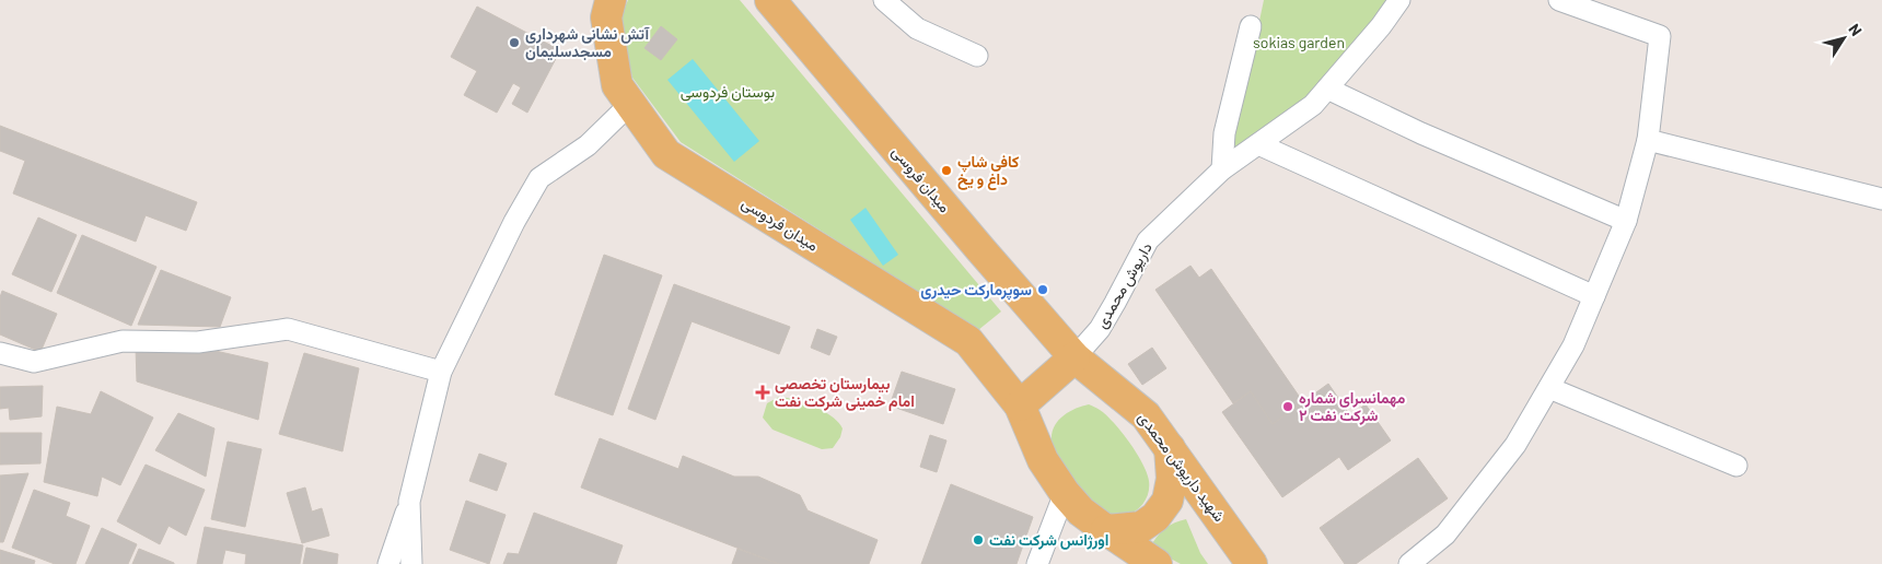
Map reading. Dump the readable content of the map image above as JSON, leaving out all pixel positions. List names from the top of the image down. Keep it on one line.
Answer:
{"streets":{"main road":["میدان فروسی","میدان فردوسی","شهید داریوش محمدی"],"street":["داریوش محمدی"]},"crossings":[["میدان فروسی","داریوش محمدی"],["میدان فروسی","شهید داریوش محمدی"],["داریوش محمدی","شهید داریوش محمدی"]],"parks":["sokias garden","بوستان فردوسی"],"places":{"other":["آتش نشانی شهرداری مسجدسلیمان","کافی شاپ داغ و یخ","سوپرمارکت حیدری","مهمانسرای شماره ۲ شرکت نفت","اورژانس شرکت نفت"],"health":["بیمارستان تخصصی امام خمینی شرکت نفت"]},"north":"top right"}
